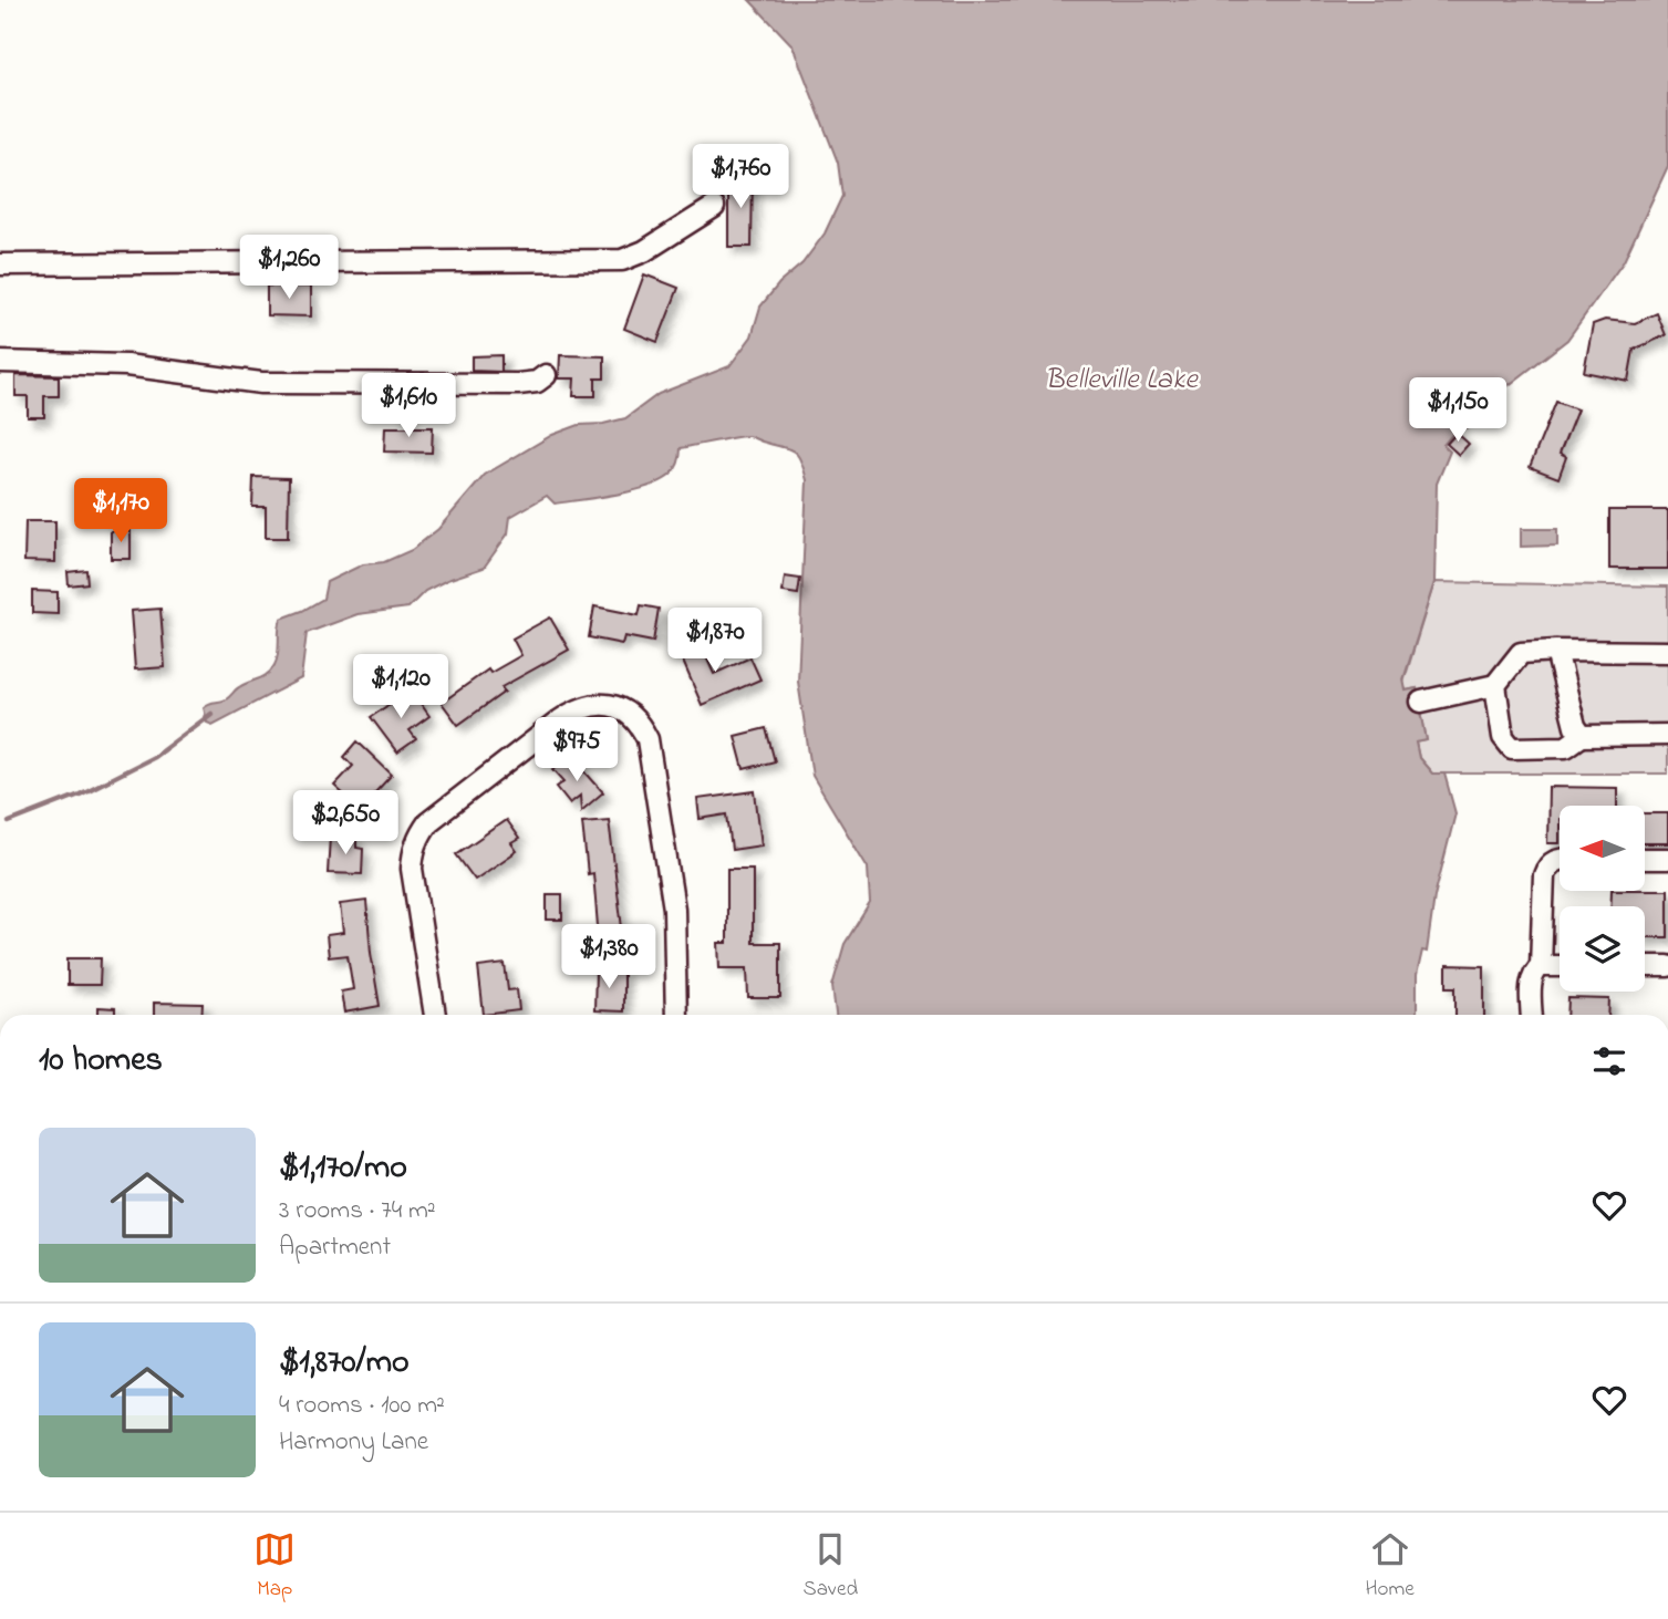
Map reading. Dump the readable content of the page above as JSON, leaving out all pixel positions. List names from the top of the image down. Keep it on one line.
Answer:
{"water":["Belleville Lake"],"north":"left","page":{"price":["$1,760","$1,260","$1,610","$1,150","$1,170","$1,870","$1,120","$975","$2,650","$1,380"],"heading":"10 homes","list":[{"name":"$1,170/mo","note":"3 rooms · 74 m² · Apartment"},{"name":"$1,870/mo","note":"4 rooms · 100 m² · Harmony Lane"}],"tabs":["Map","Saved","Home"]}}
